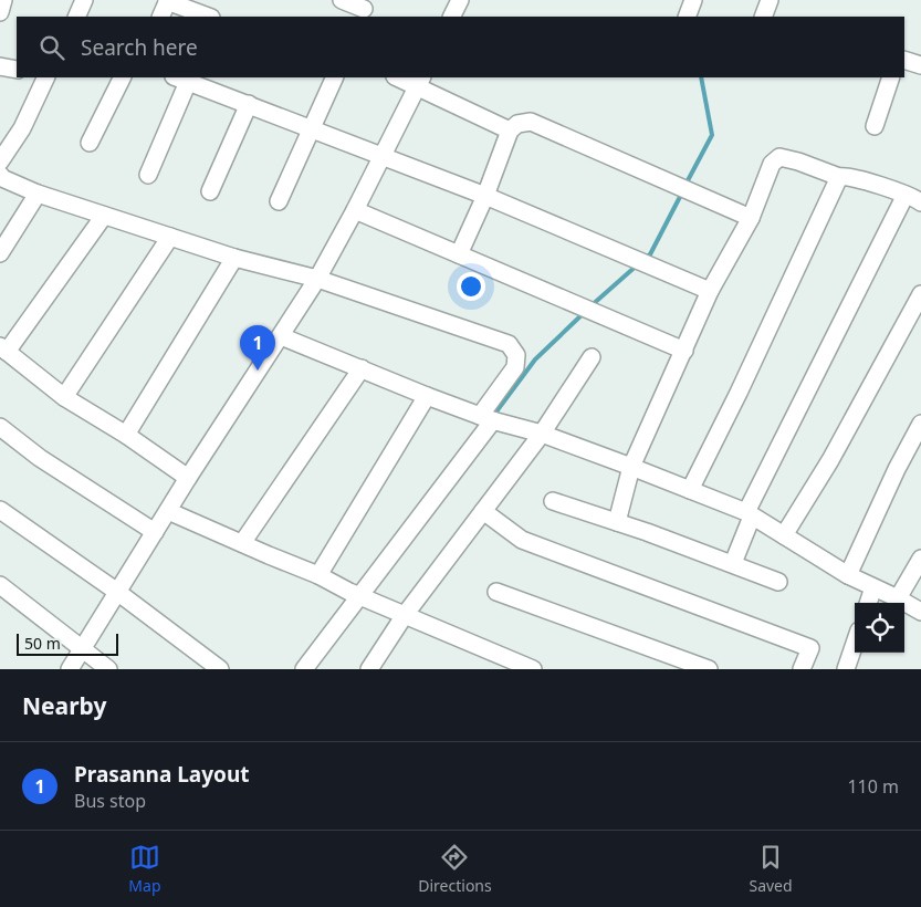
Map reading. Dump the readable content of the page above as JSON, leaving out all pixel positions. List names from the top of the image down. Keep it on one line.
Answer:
{"scale_bar":"50 m","page":{"search":"Search here","pins":"1","scale":"50 m","heading":"Nearby","list":[{"mark":"1","name":"Prasanna Layout","note":"Bus stop","value":"110 m"}],"nav":["Map","Directions","Saved"]}}
